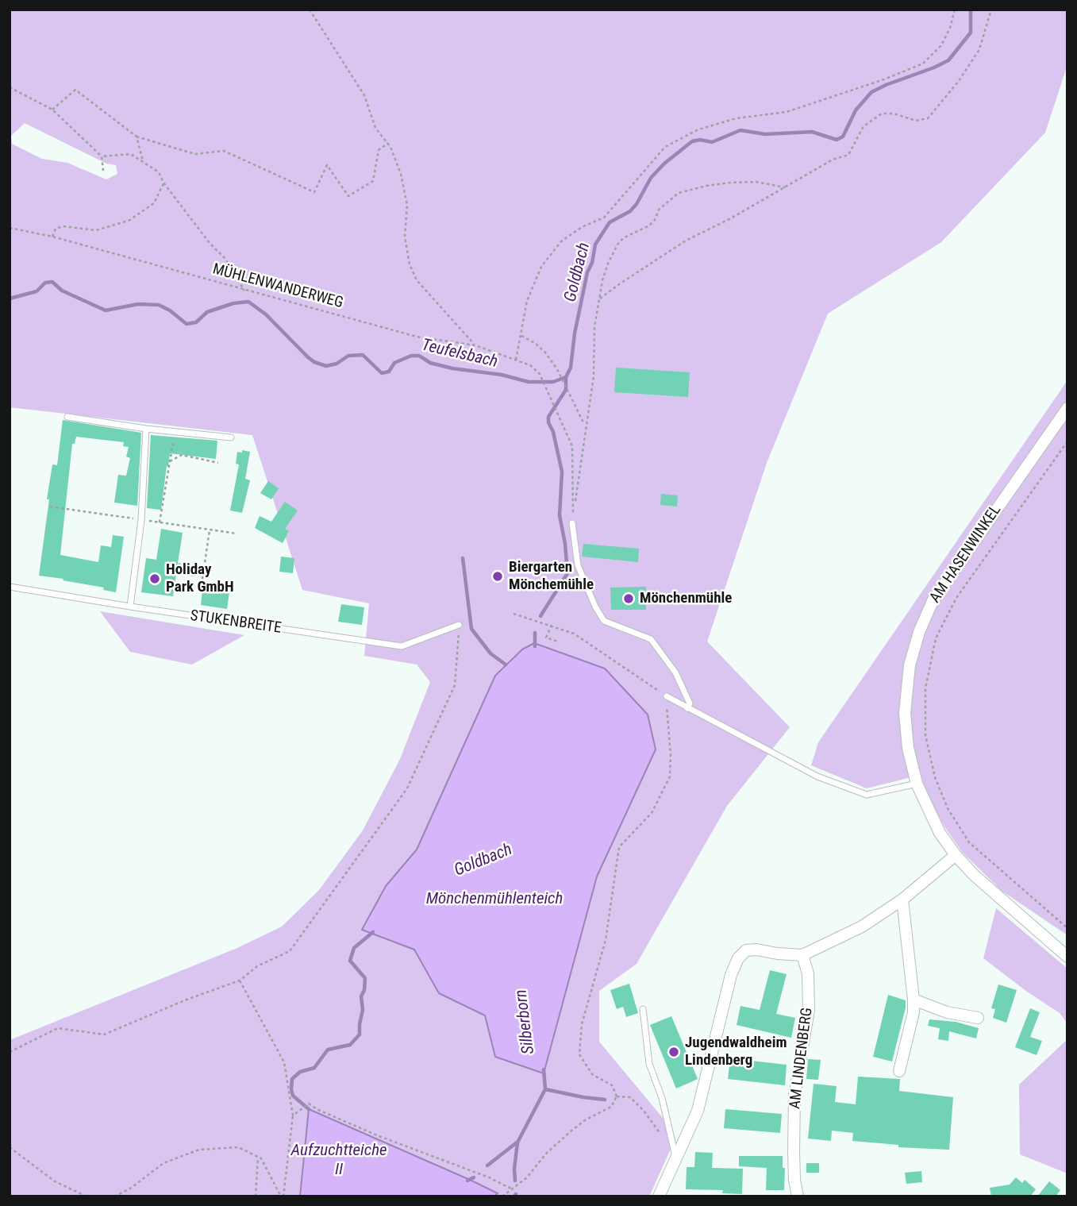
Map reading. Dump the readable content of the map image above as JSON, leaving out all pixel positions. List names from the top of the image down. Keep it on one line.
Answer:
{"streets":{"street":["AM HASENWINKEL","AM LINDENBERG"],"lane":["STUKENBREITE"],"path":["MÜHLENWANDERWEG"]},"water":["Goldbach","Teufelsbach","Mönchenmühlenteich","Silberborn","Aufzuchtteiche II"],"places":["Biergarten Mönchemühle","Holiday Park GmbH","Mönchenmühle","Jugendwaldheim Lindenberg"]}
